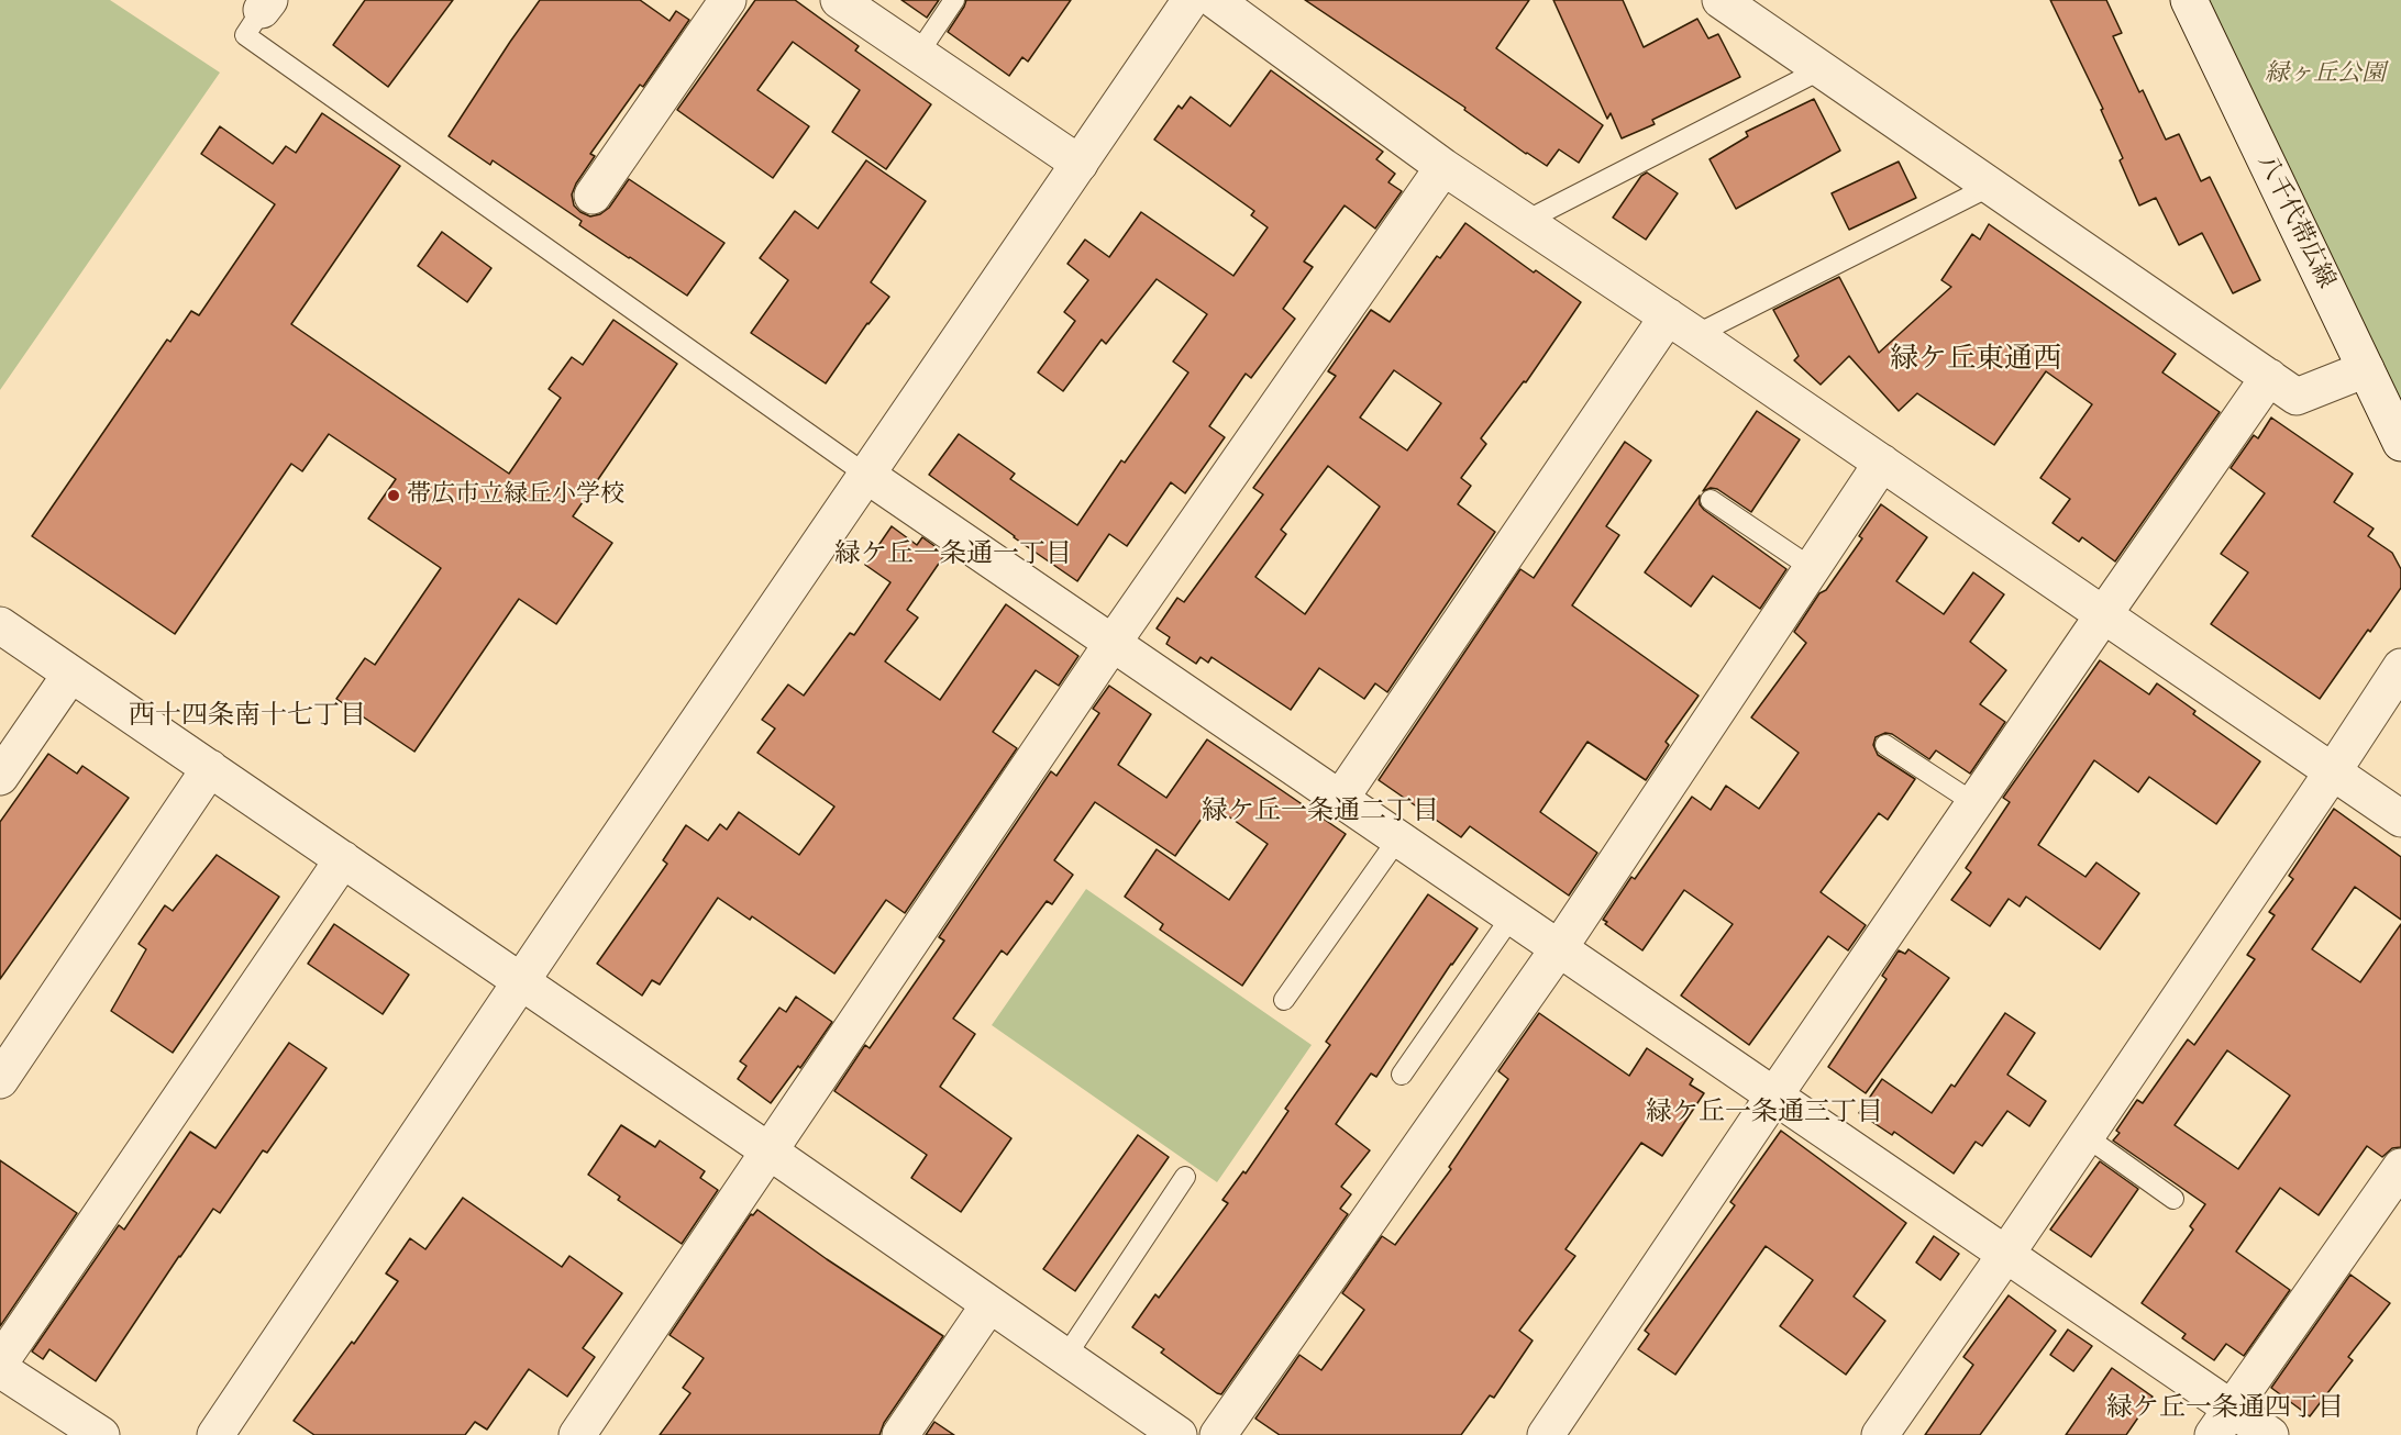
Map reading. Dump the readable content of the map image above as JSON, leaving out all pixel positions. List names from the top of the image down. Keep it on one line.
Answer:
{"streets":{"street":["八千代帯広線"]},"districts":["緑ケ丘東通西","緑ケ丘一条通一丁目","西十四条南十七丁目","緑ケ丘一条通二丁目","緑ケ丘一条通三丁目","緑ケ丘一条通四丁目"],"parks":["緑ヶ丘公園"],"places":["帯広市立緑丘小学校"]}
